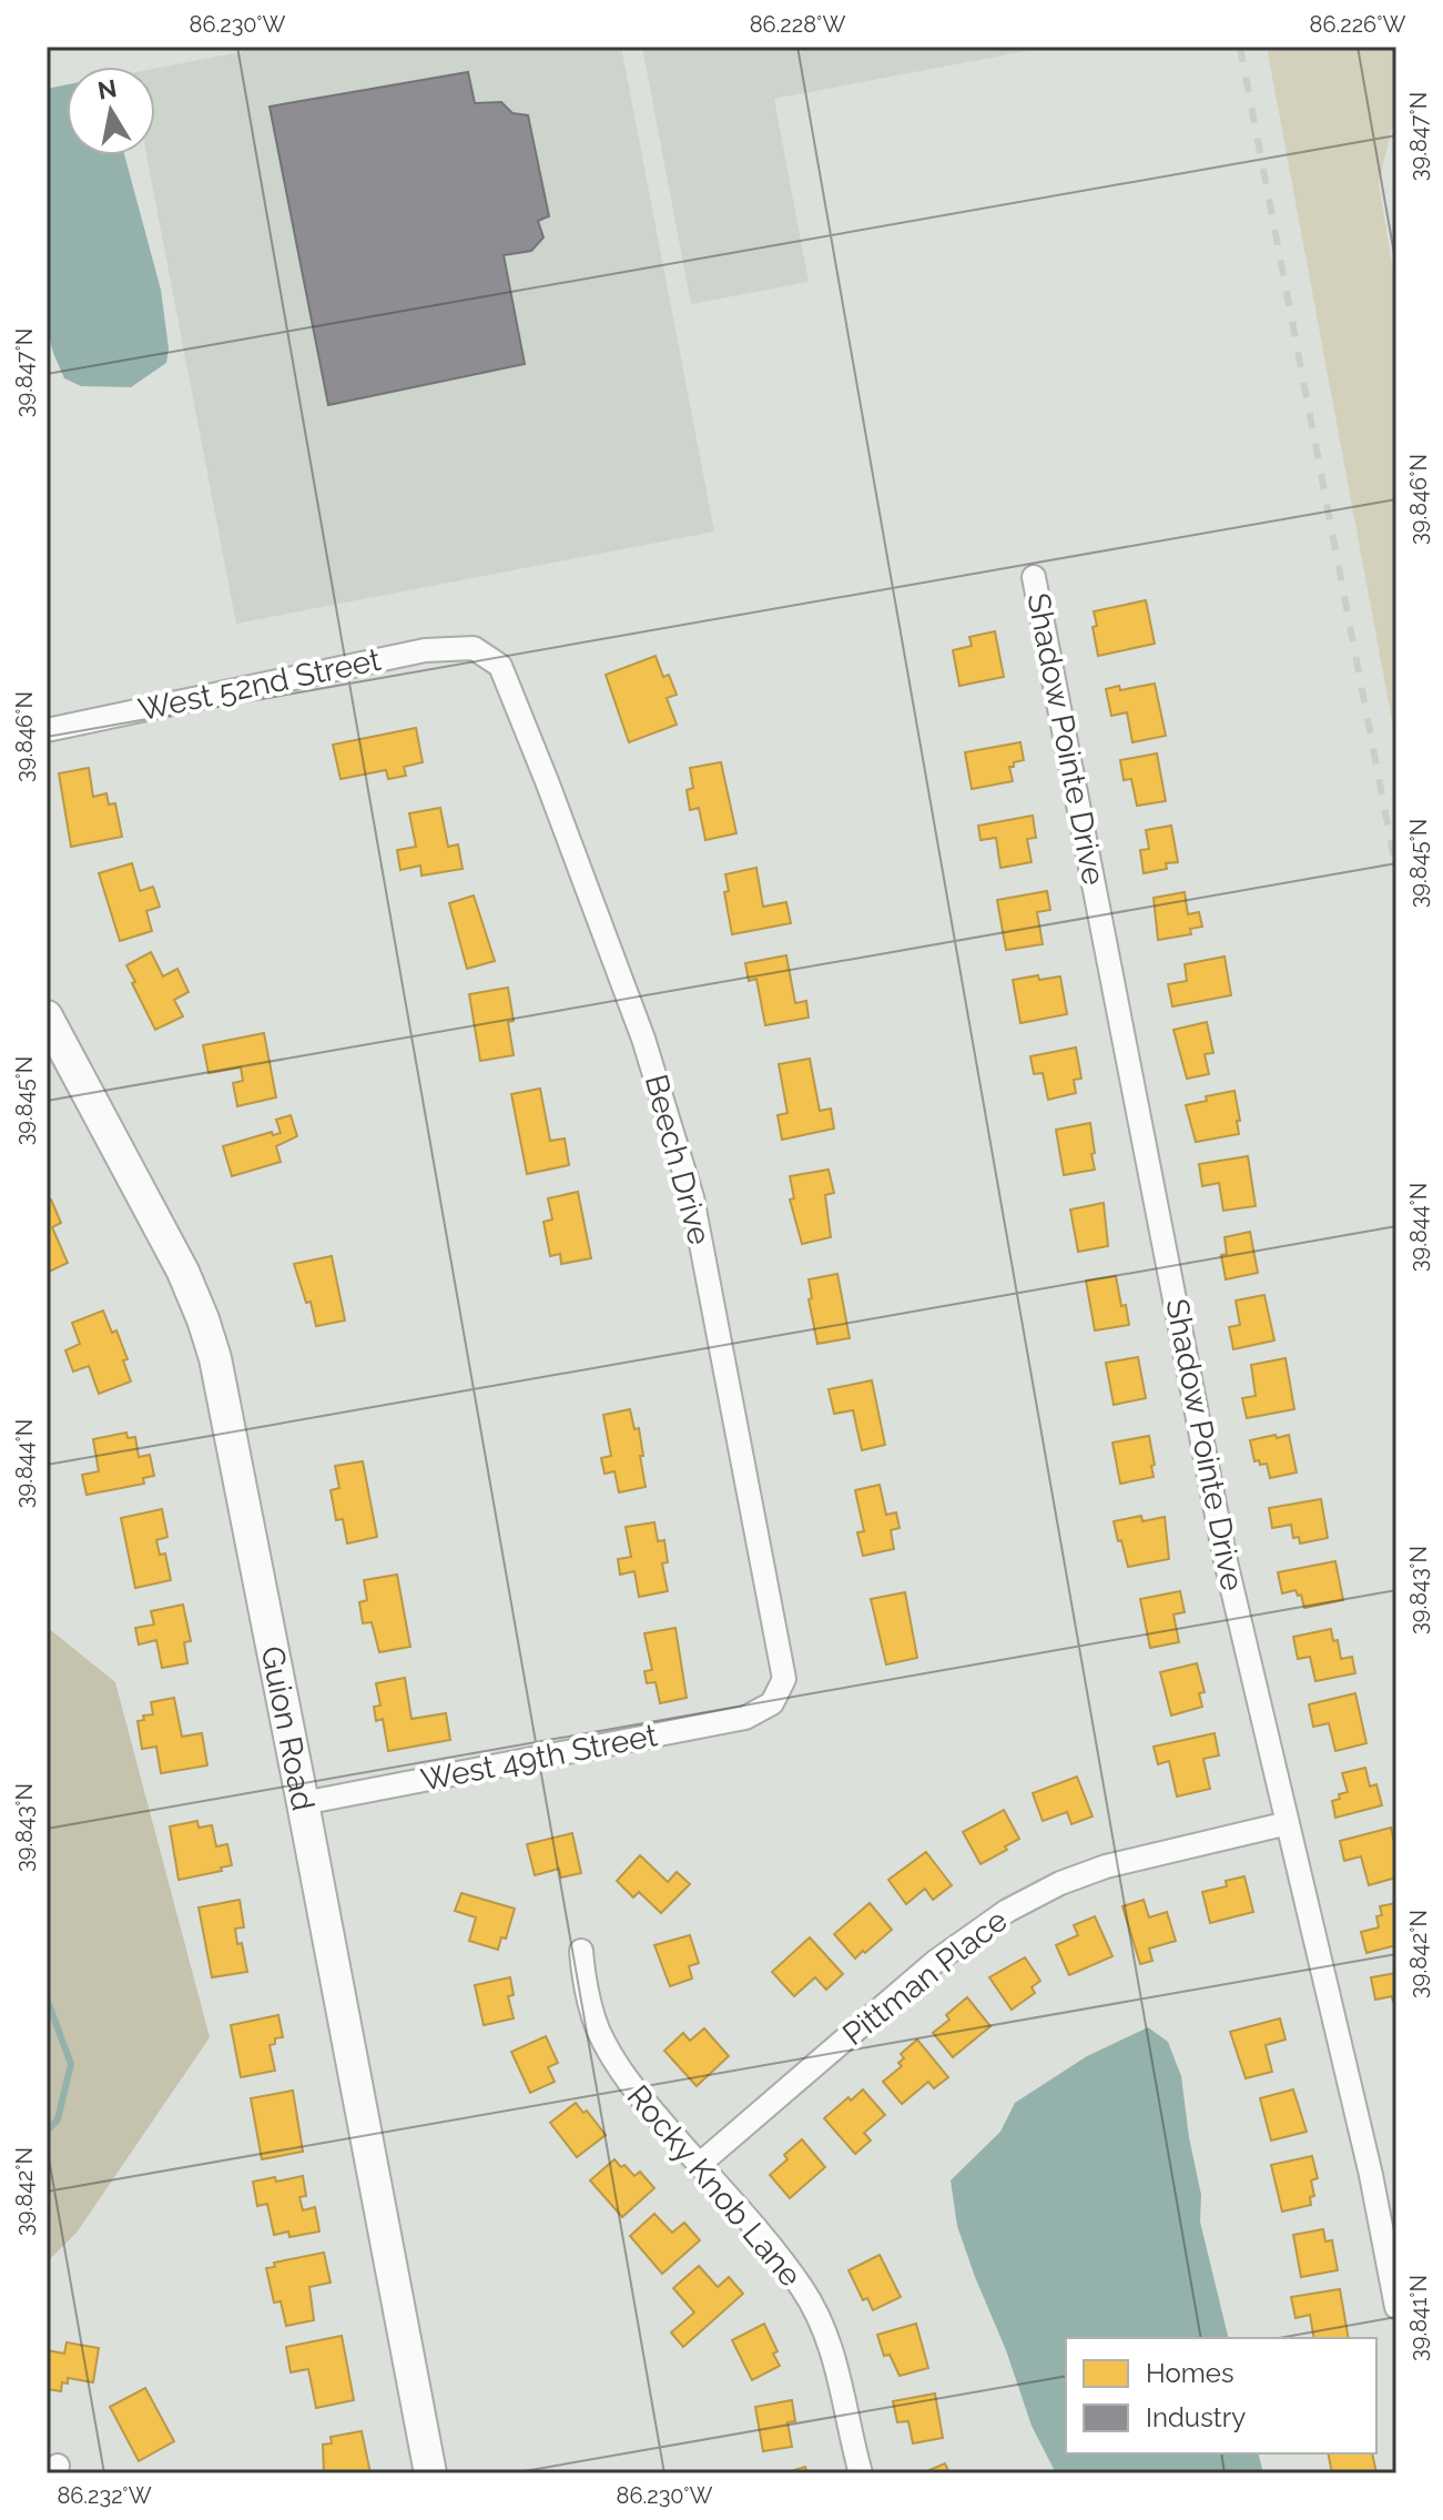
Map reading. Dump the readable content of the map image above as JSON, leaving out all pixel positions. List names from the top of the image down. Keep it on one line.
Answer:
{"streets":{"street":["West 52nd Street","Shadow Pointe Drive","Beech Drive","Guion Road","West 49th Street","Pittman Place","Rocky Knob Lane"]},"crossings":[["West 52nd Street","Beech Drive"],["Shadow Pointe Drive","Pittman Place"],["Beech Drive","West 49th Street"],["Guion Road","West 49th Street"],["Pittman Place","Rocky Knob Lane"]],"legend":["Homes","Industry"],"north":"top","coordinates":["86.230°W","86.228°W","86.226°W","39.847°N","39.846°N","39.845°N","39.844°N","39.843°N","39.842°N","39.841°N","86.232°W"]}
